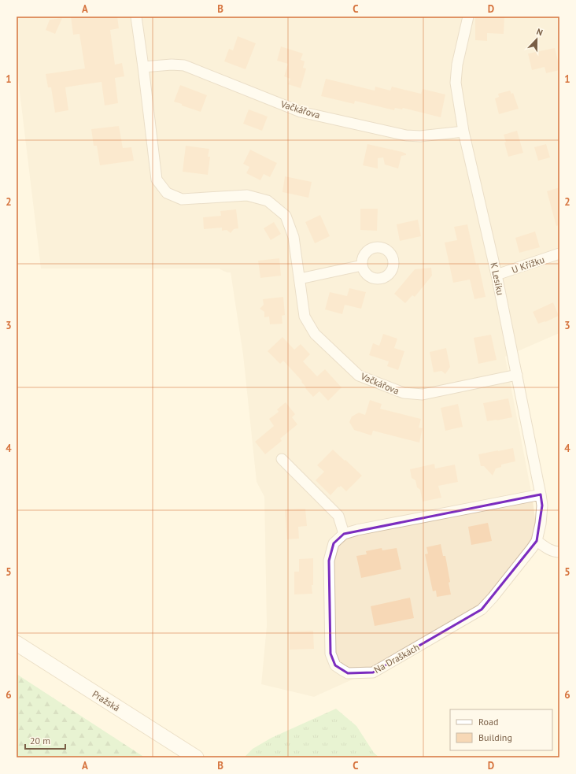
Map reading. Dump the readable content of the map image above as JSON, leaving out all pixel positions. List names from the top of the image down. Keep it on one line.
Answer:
{"streets":{"main road":["Pražská"],"street":["Vačkářova","U Křížku","K Lesíku","Na Draškách"]},"crossings":[["Vačkářova","K Lesíku"],["U Křížku","K Lesíku"],["K Lesíku","Na Draškách"]],"legend":["Road","Building"],"scale_bar":"20 m","north":"top","grid":{"columns":["A","B","C","D"],"rows":["1","2","3","4","5","6"]}}
